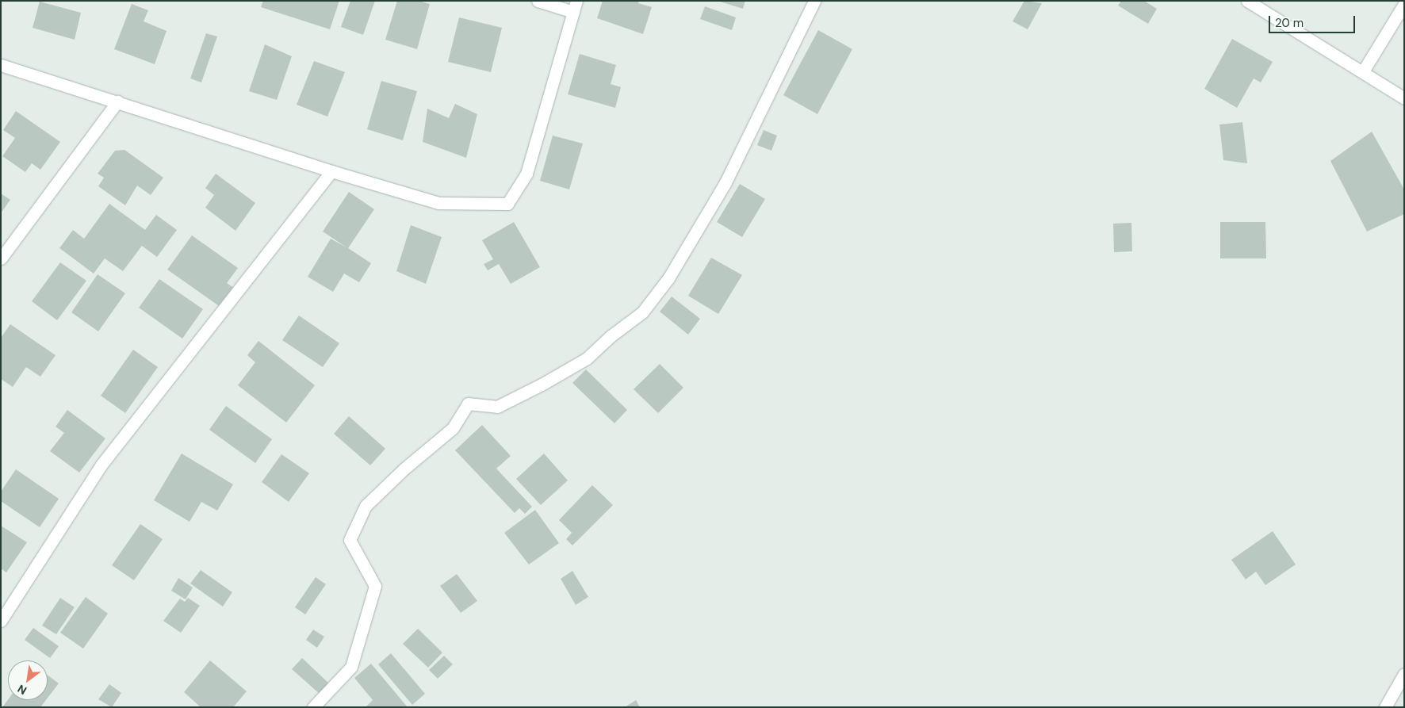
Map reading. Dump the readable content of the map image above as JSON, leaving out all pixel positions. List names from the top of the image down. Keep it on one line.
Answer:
{"scale_bar":"20 m","north":"bottom left"}
